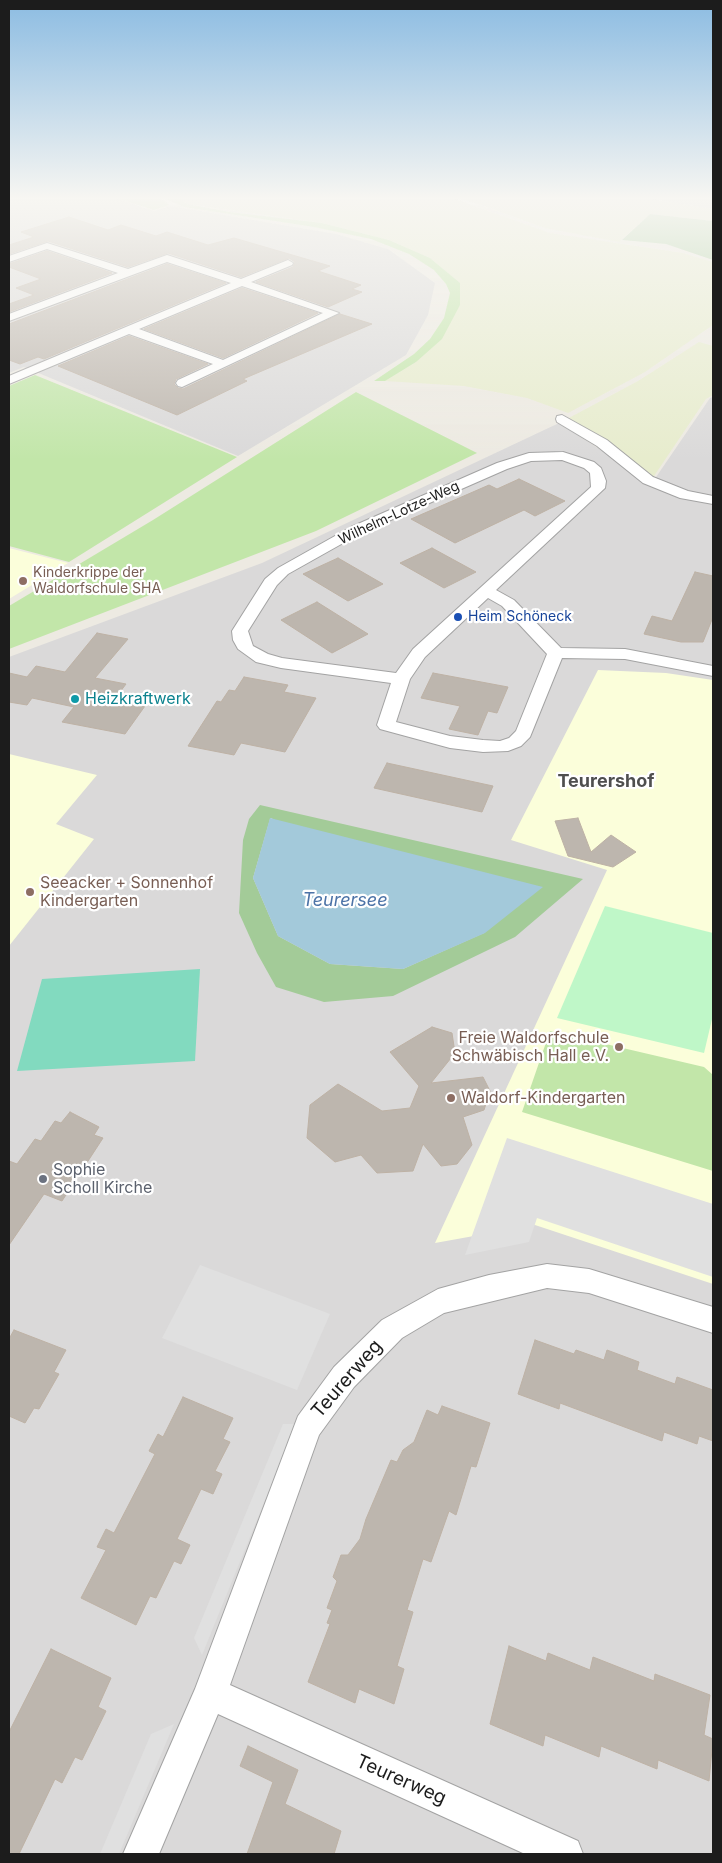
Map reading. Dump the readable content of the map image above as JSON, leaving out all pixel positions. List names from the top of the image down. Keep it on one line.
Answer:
{"streets":{"street":["Wilhelm-Lotze-Weg","Teurerweg"]},"districts":["Teurershof"],"water":["Teurersee"],"places":["Kinderkrippe der Waldorfschule SHA","Heim Schöneck","Heizkraftwerk","Seeacker + Sonnenhof Kindergarten","Freie Waldorfschule Schwäbisch Hall e.V.","Waldorf-Kindergarten","Sophie Scholl Kirche"]}
